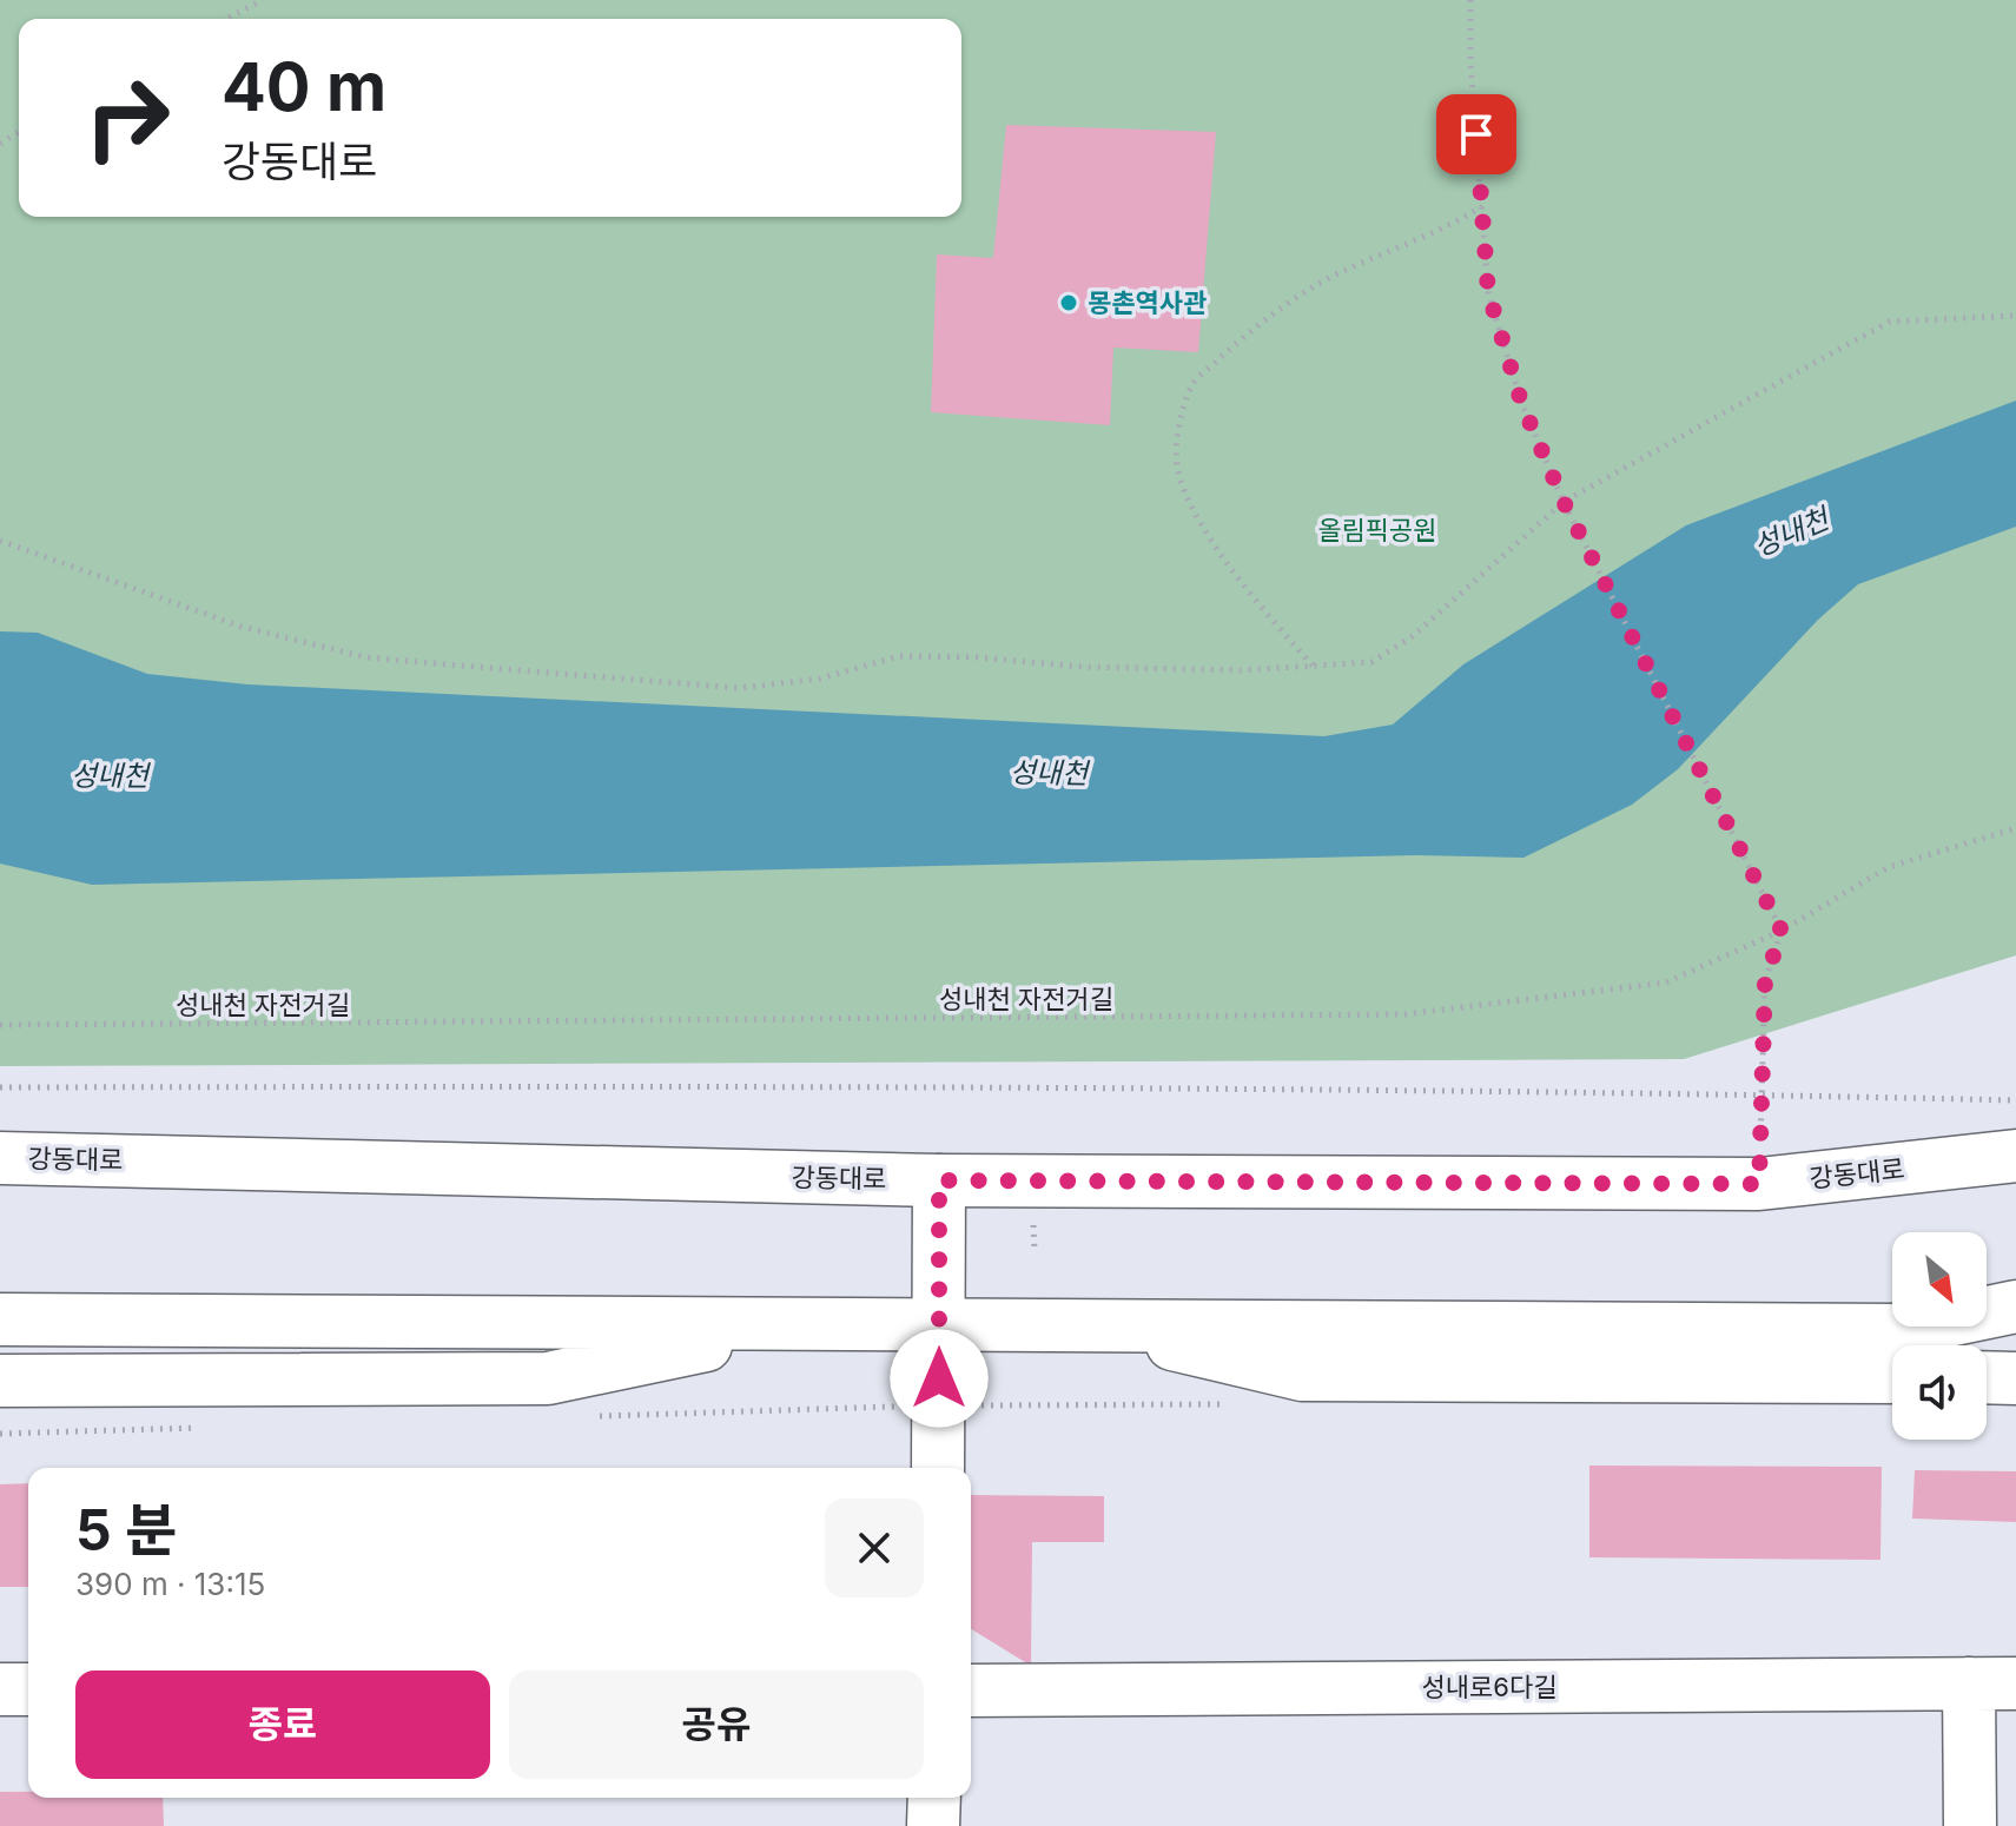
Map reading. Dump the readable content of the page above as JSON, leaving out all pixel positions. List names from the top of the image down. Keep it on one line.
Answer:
{"streets":{"main road":["강동대로","성내로6다길"],"path":["성내천 자전거길"]},"water":["성내천"],"parks":["올림픽공원"],"places":["몽촌역사관"],"north":"bottom right","page":{"turn":["40 m","강동대로"],"heading":["5 분","390 m · 13:15"],"buttons":["종료","공유"]}}
